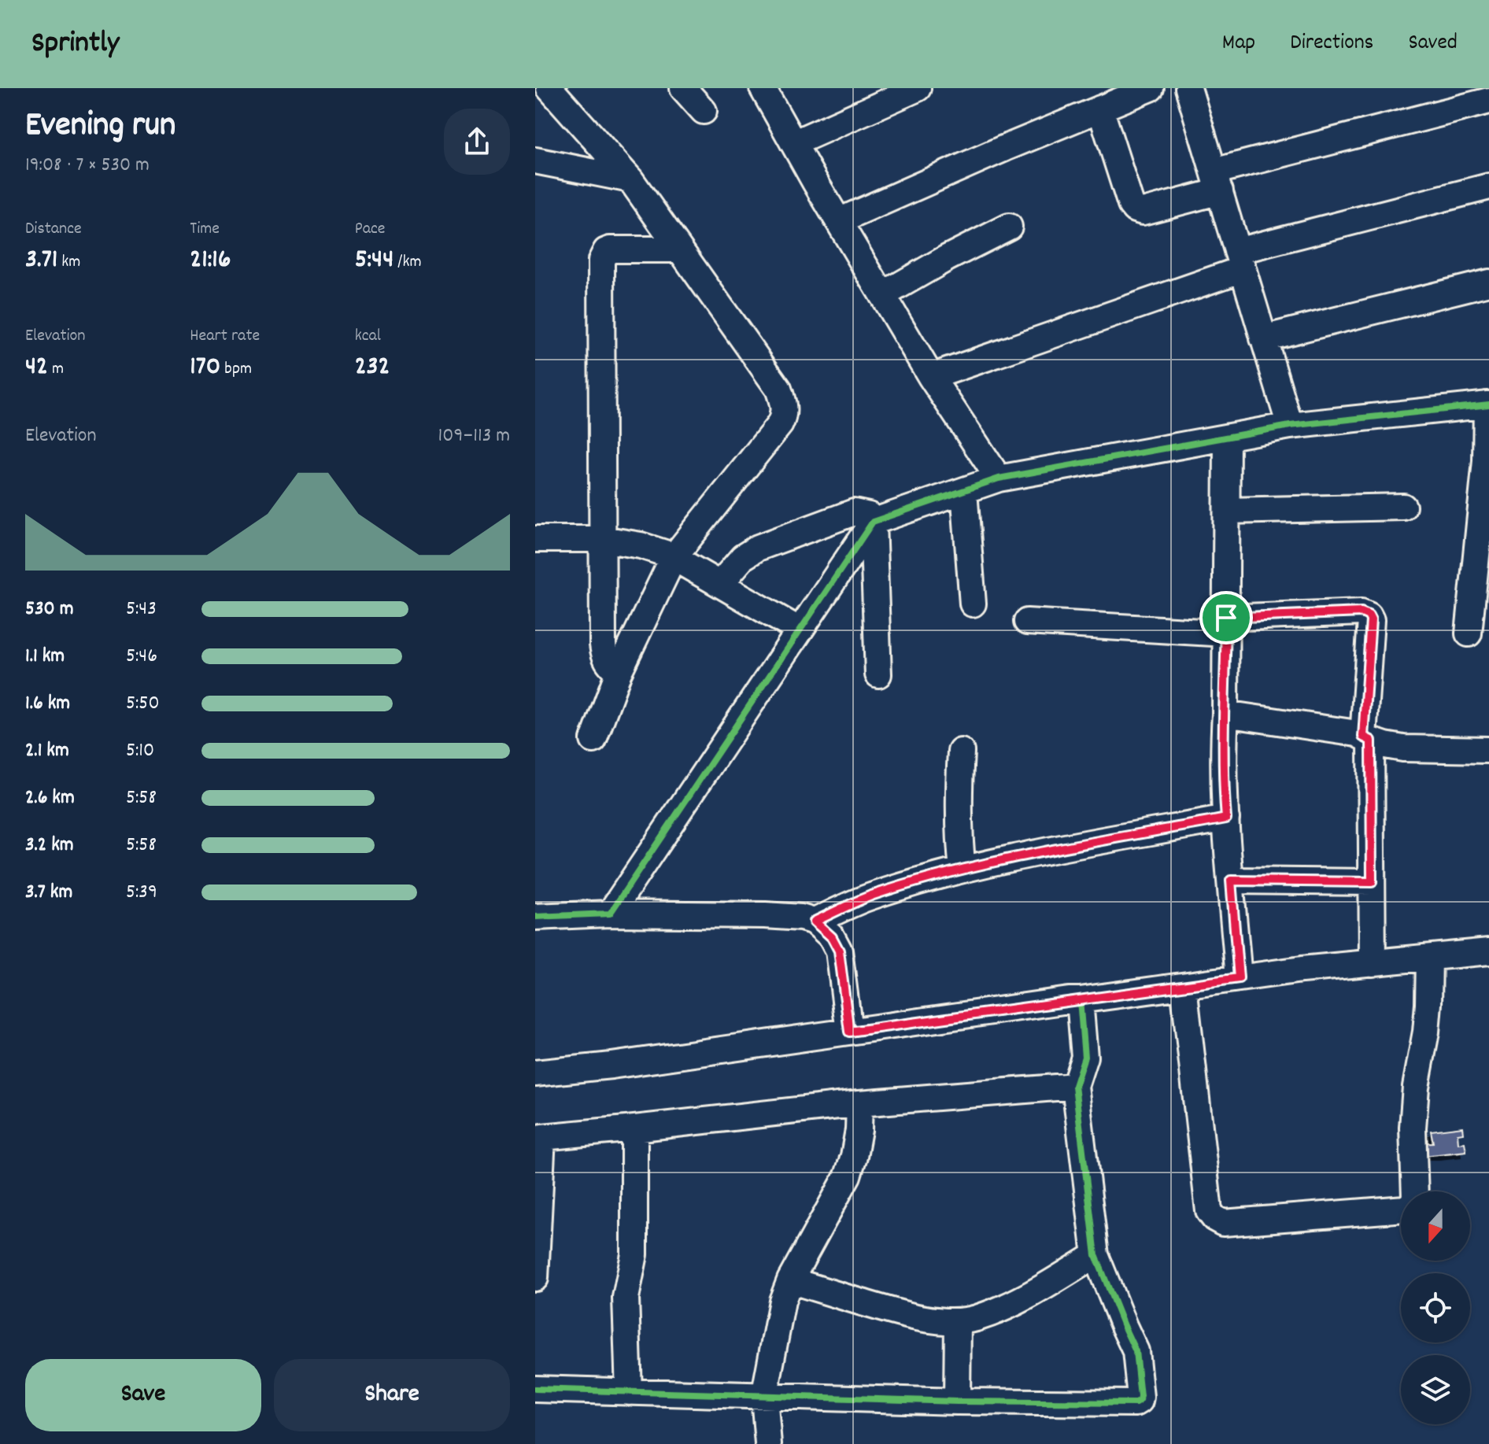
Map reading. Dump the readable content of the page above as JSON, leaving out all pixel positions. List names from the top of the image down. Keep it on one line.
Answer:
{"north":"bottom","page":{"header":"Sprintly","nav":["Map","Directions","Saved"],"heading":["Evening run","19:08 · 7 × 530 m"],"stats":[["Distance","3.71 km"],["Time","21:16"],["Pace","5:44 /km"],["Elevation","42 m"],["Heart rate","170 bpm"],["kcal","232"]],"chart":["Elevation","109–113 m"],"list":[{"name":"530 m","note":"5:43"},{"name":"1.1 km","note":"5:46"},{"name":"1.6 km","note":"5:50"},{"name":"2.1 km","note":"5:10"},{"name":"2.6 km","note":"5:58"},{"name":"3.2 km","note":"5:58"},{"name":"3.7 km","note":"5:39"}],"buttons":["Save","Share"]}}
